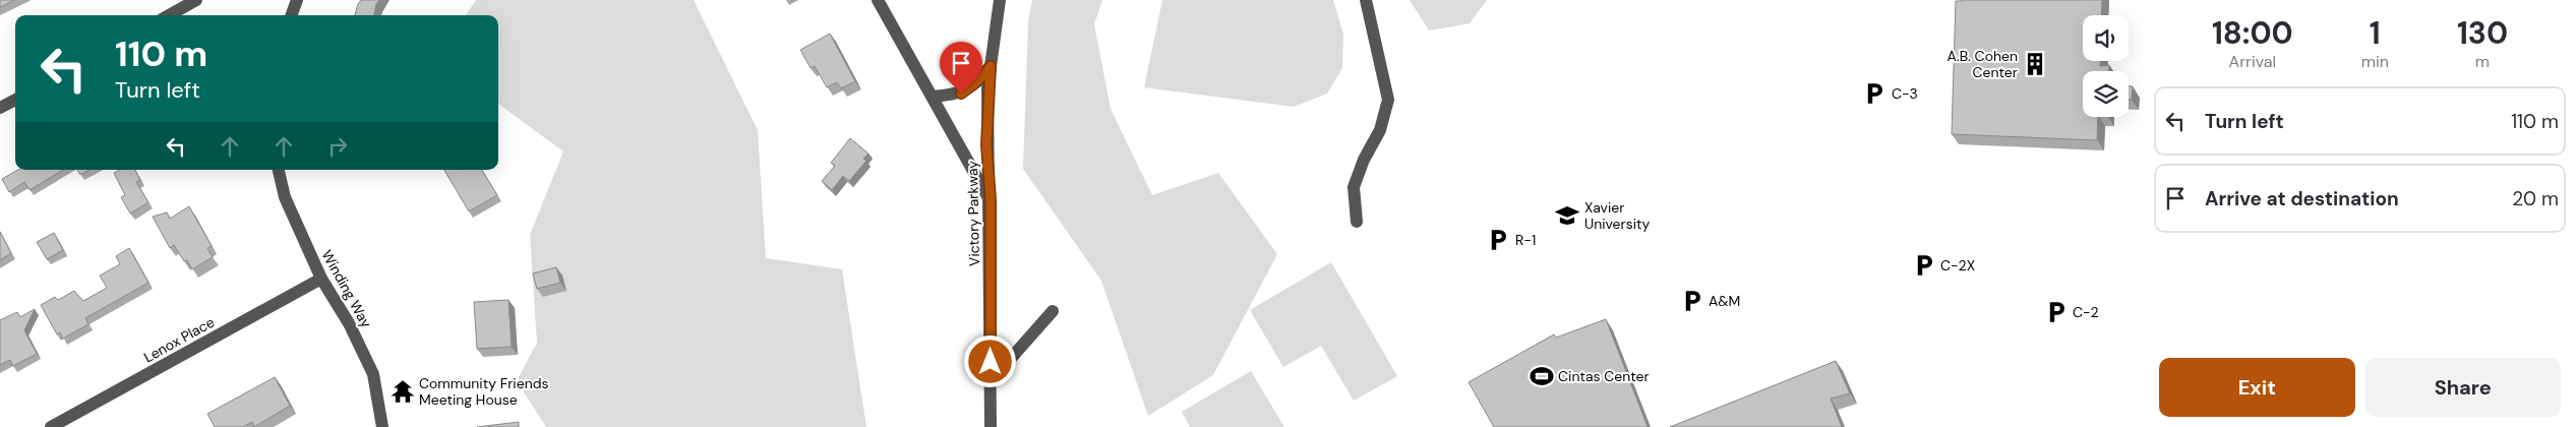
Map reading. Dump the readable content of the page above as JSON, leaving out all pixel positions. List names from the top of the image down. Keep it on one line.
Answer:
{"streets":{"street":["Victory Parkway","Winding Way","Lenox Place"]},"crossings":[["Winding Way","Lenox Place"]],"places":{"building":["A.B. Cohen Center"],"parking":["C-3","R-1","C-2X","A&M","C-2"],"school or university":["Xavier University"],"sports":["Cintas Center"],"temple":["Community Friends Meeting House"]},"page":{"eta":["18:00","Arrival","1","min","130","m"],"turn":["110 m","Turn left"],"list":[{"name":"Turn left","value":"110 m"},{"name":"Arrive at destination","value":"20 m"}],"buttons":["Exit","Share"]}}
